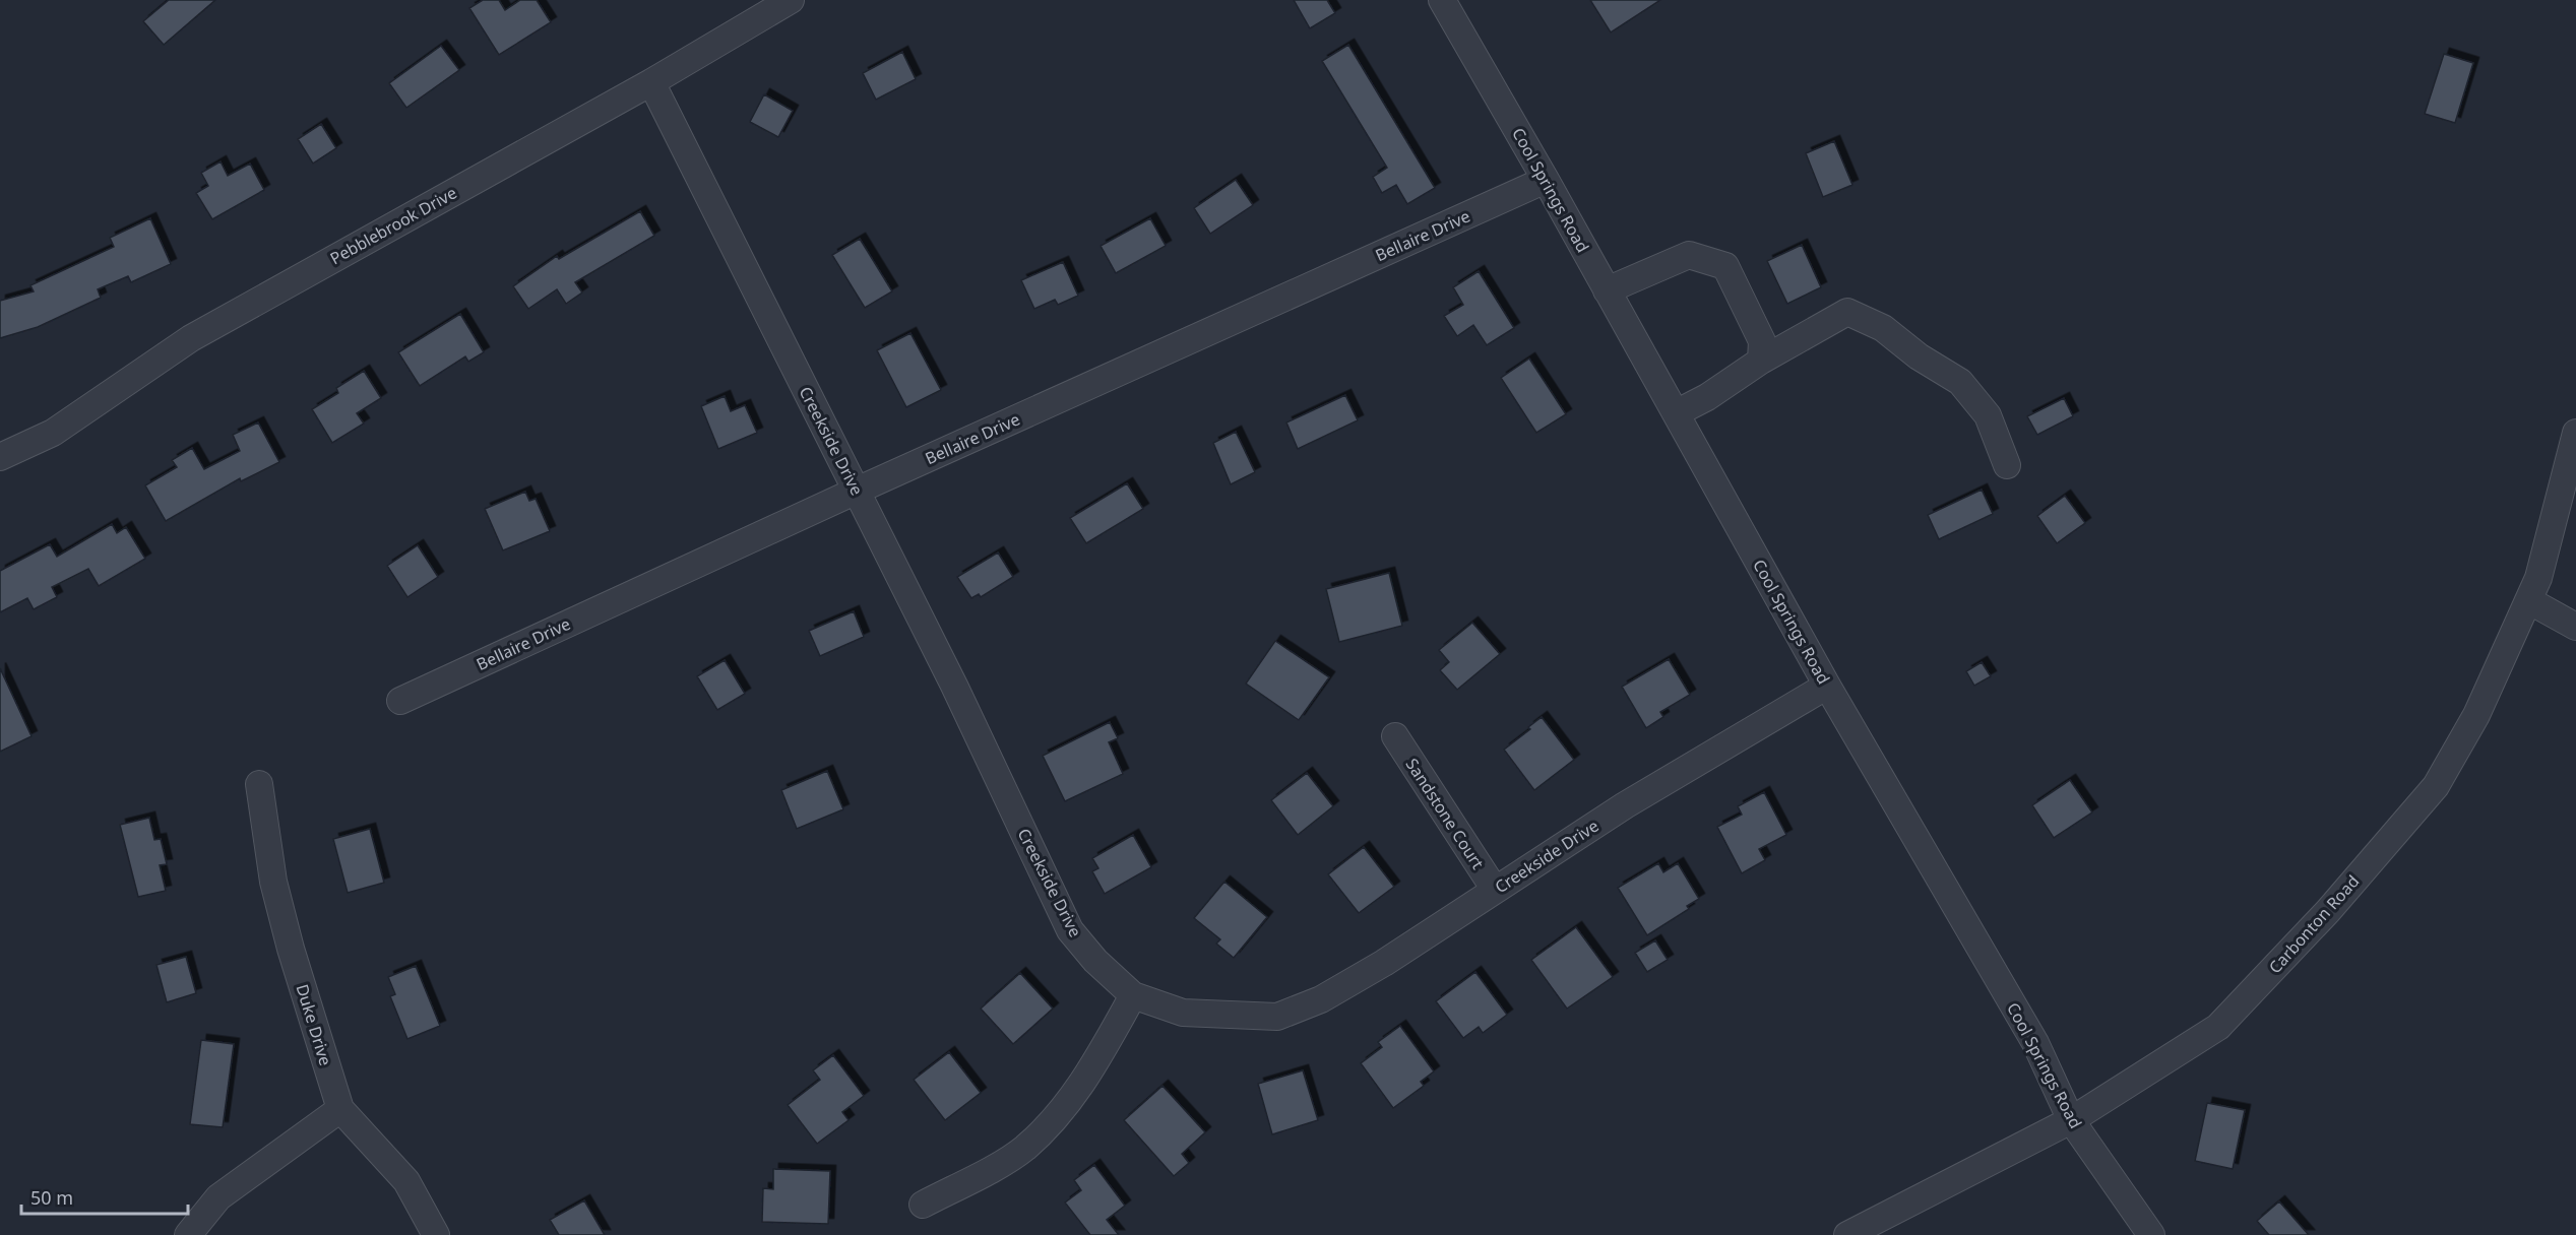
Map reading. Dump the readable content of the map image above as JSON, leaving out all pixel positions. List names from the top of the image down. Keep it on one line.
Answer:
{"streets":{"street":["Cool Springs Road","Pebblebrook Drive","Bellaire Drive","Creekside Drive","Sandstone Court","Carbonton Road","Duke Drive"]},"crossings":[["Cool Springs Road","Bellaire Drive"],["Cool Springs Road","Creekside Drive"],["Cool Springs Road","Carbonton Road"],["Pebblebrook Drive","Creekside Drive"],["Bellaire Drive","Creekside Drive"],["Creekside Drive","Sandstone Court"]],"scale_bar":"50 m"}
